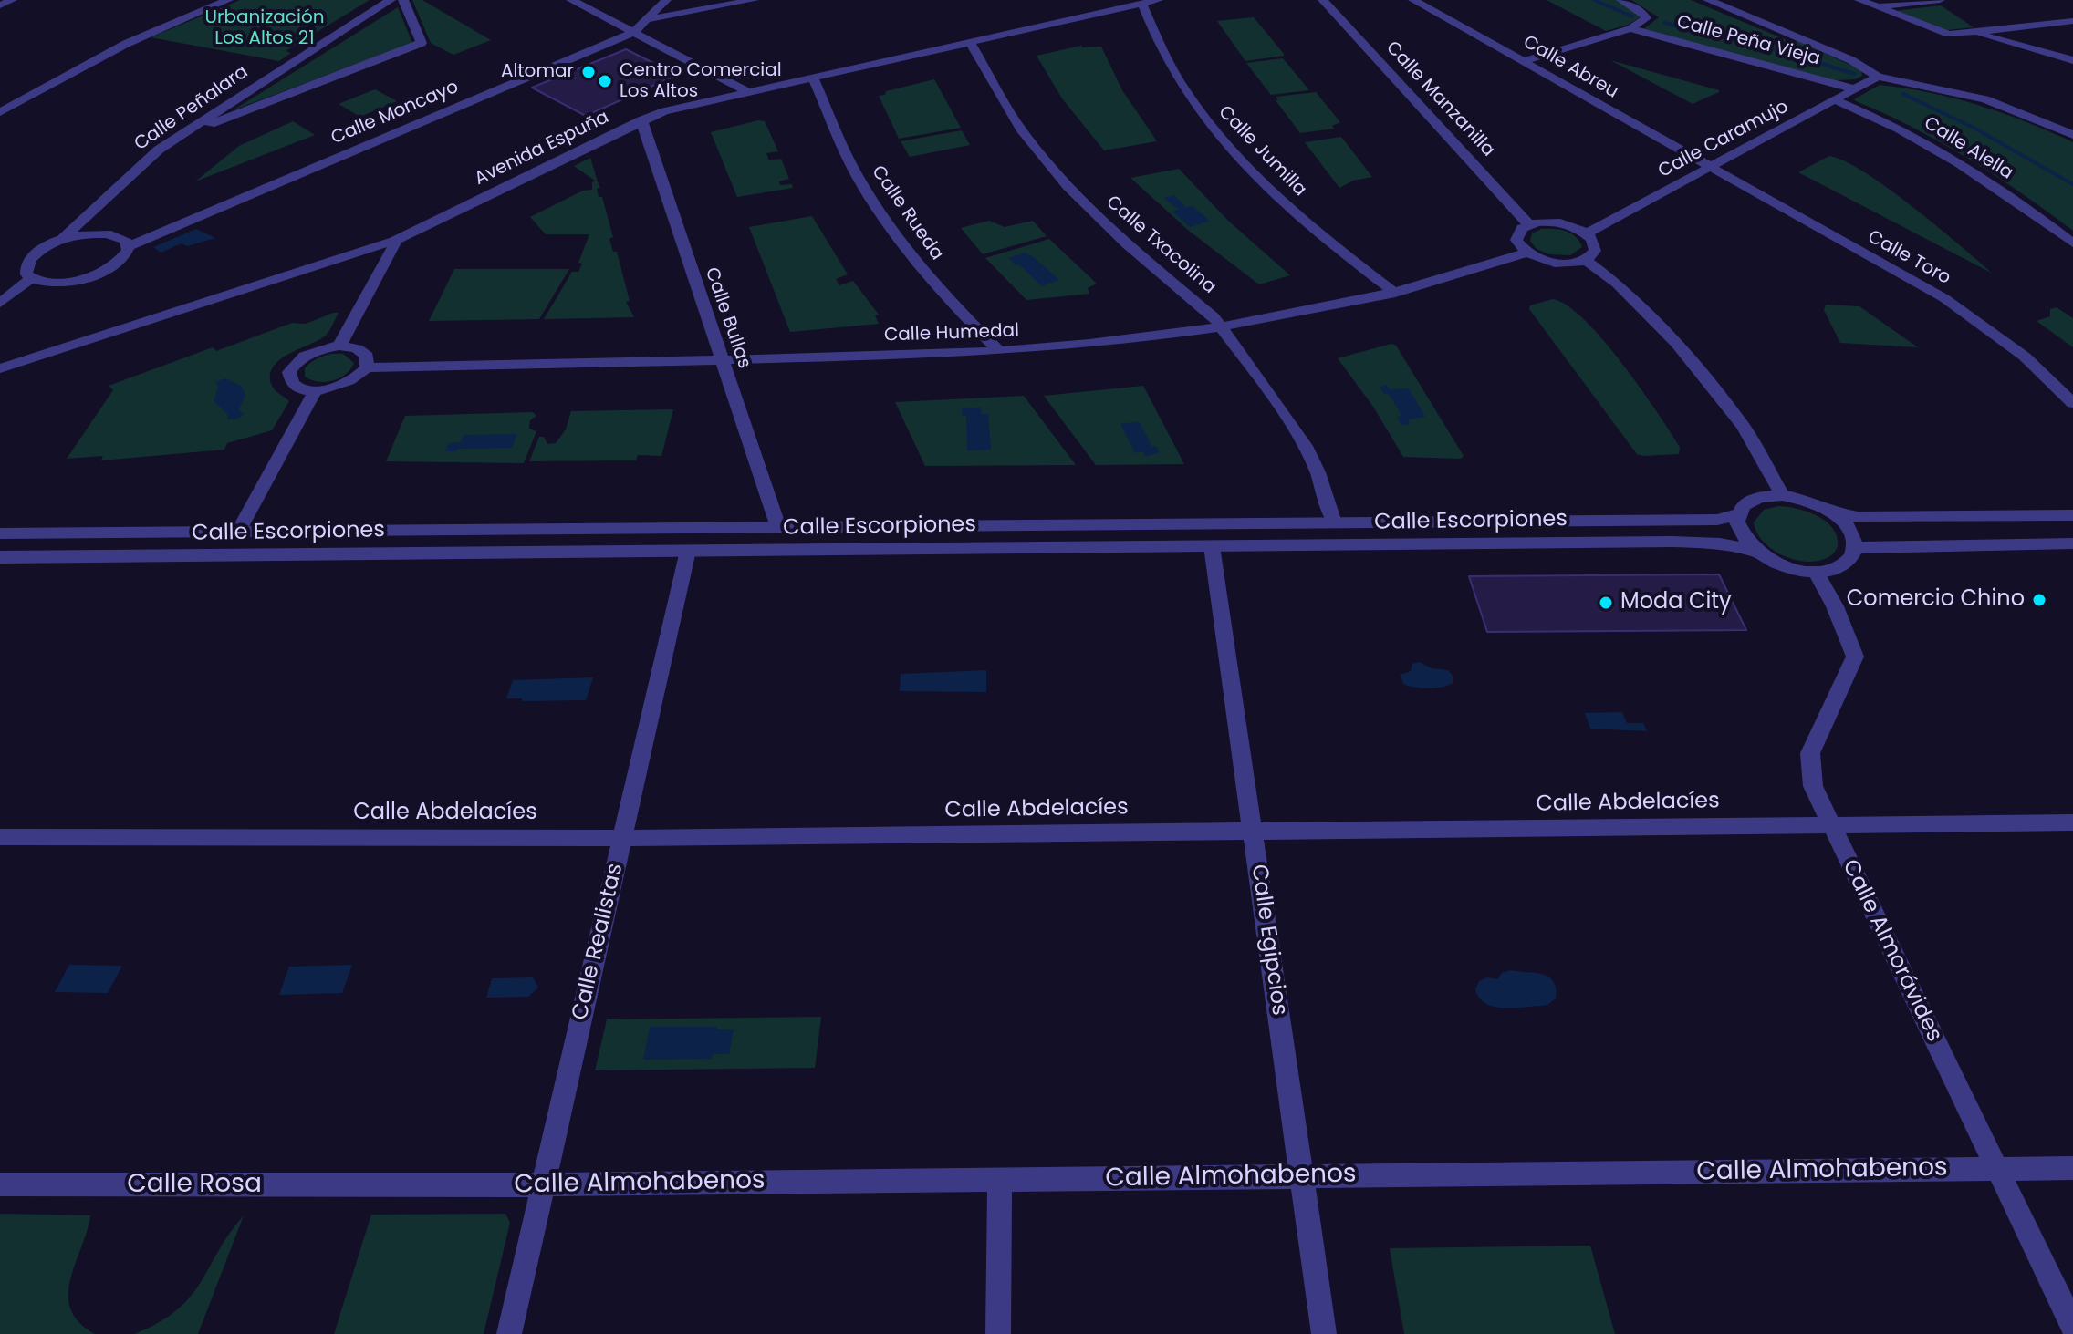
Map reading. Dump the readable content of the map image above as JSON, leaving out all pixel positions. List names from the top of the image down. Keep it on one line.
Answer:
{"streets":{"street":["Calle Peña Vieja","Calle Abreu","Calle Manzanilla","Calle Peñalara","Calle Moncayo","Calle Caramujo","Avenida Espuña","Calle Alella","Calle Jumilla","Calle Rueda","Calle Txacolina","Calle Toro","Calle Bullas","Calle Humedal","Calle Escorpiones","Calle Abdelacíes","Calle Egipcios","Calle Realistas","Calle Almorávides","Calle Almohabenos","Calle Rosa"]},"crossings":[["Calle Peña Vieja","Calle Caramujo"],["Calle Abreu","Calle Caramujo"],["Calle Abreu","Calle Toro"],["Calle Caramujo","Calle Alella"],["Calle Caramujo","Calle Toro"],["Avenida Espuña","Calle Jumilla"],["Avenida Espuña","Calle Rueda"],["Avenida Espuña","Calle Txacolina"],["Avenida Espuña","Calle Bullas"],["Calle Jumilla","Calle Humedal"],["Calle Rueda","Calle Humedal"],["Calle Txacolina","Calle Humedal"],["Calle Txacolina","Calle Escorpiones"],["Calle Bullas","Calle Humedal"],["Calle Bullas","Calle Escorpiones"],["Calle Escorpiones","Calle Egipcios"],["Calle Escorpiones","Calle Realistas"],["Calle Escorpiones","Calle Almorávides"],["Calle Abdelacíes","Calle Egipcios"],["Calle Abdelacíes","Calle Realistas"],["Calle Abdelacíes","Calle Almorávides"],["Calle Egipcios","Calle Almohabenos"],["Calle Realistas","Calle Almohabenos"],["Calle Almorávides","Calle Almohabenos"],["Calle Almohabenos","Calle Rosa"]],"parks":["Urbanización Los Altos 21"],"places":["Altomar","Centro Comercial Los Altos","Comercio Chino","Moda City"]}
